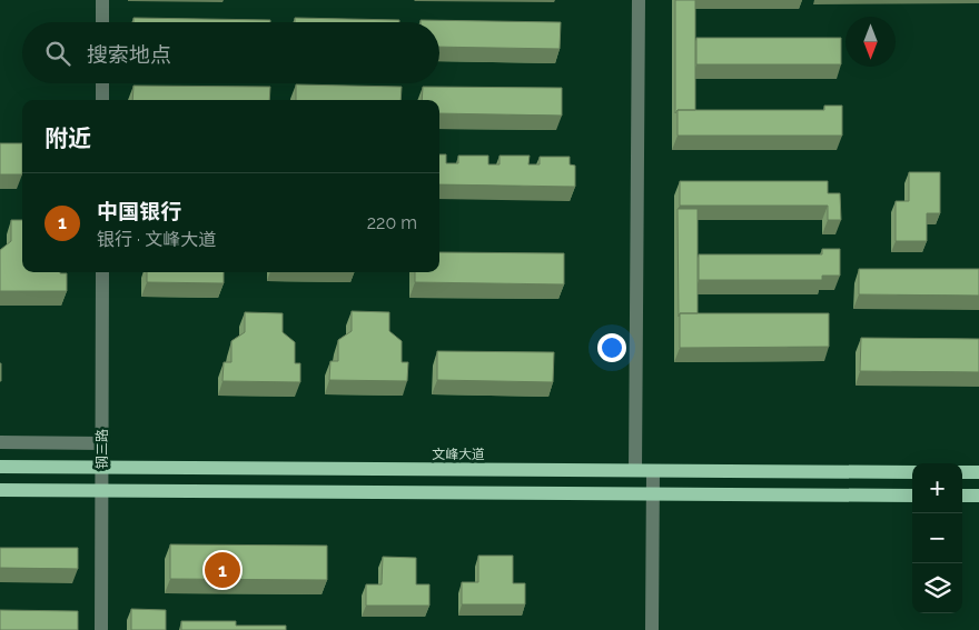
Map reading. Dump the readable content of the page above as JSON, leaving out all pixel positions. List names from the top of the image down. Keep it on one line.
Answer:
{"streets":{"main road":["文峰大道"],"street":["钢三路"]},"crossings":[["钢三路","文峰大道"]],"north":"bottom","page":{"search":"搜索地点","heading":"附近","list":[{"mark":"1","name":"中国银行","note":"银行 · 文峰大道","value":"220 m"}],"map_buttons":["+","−"],"pins":"1"}}
